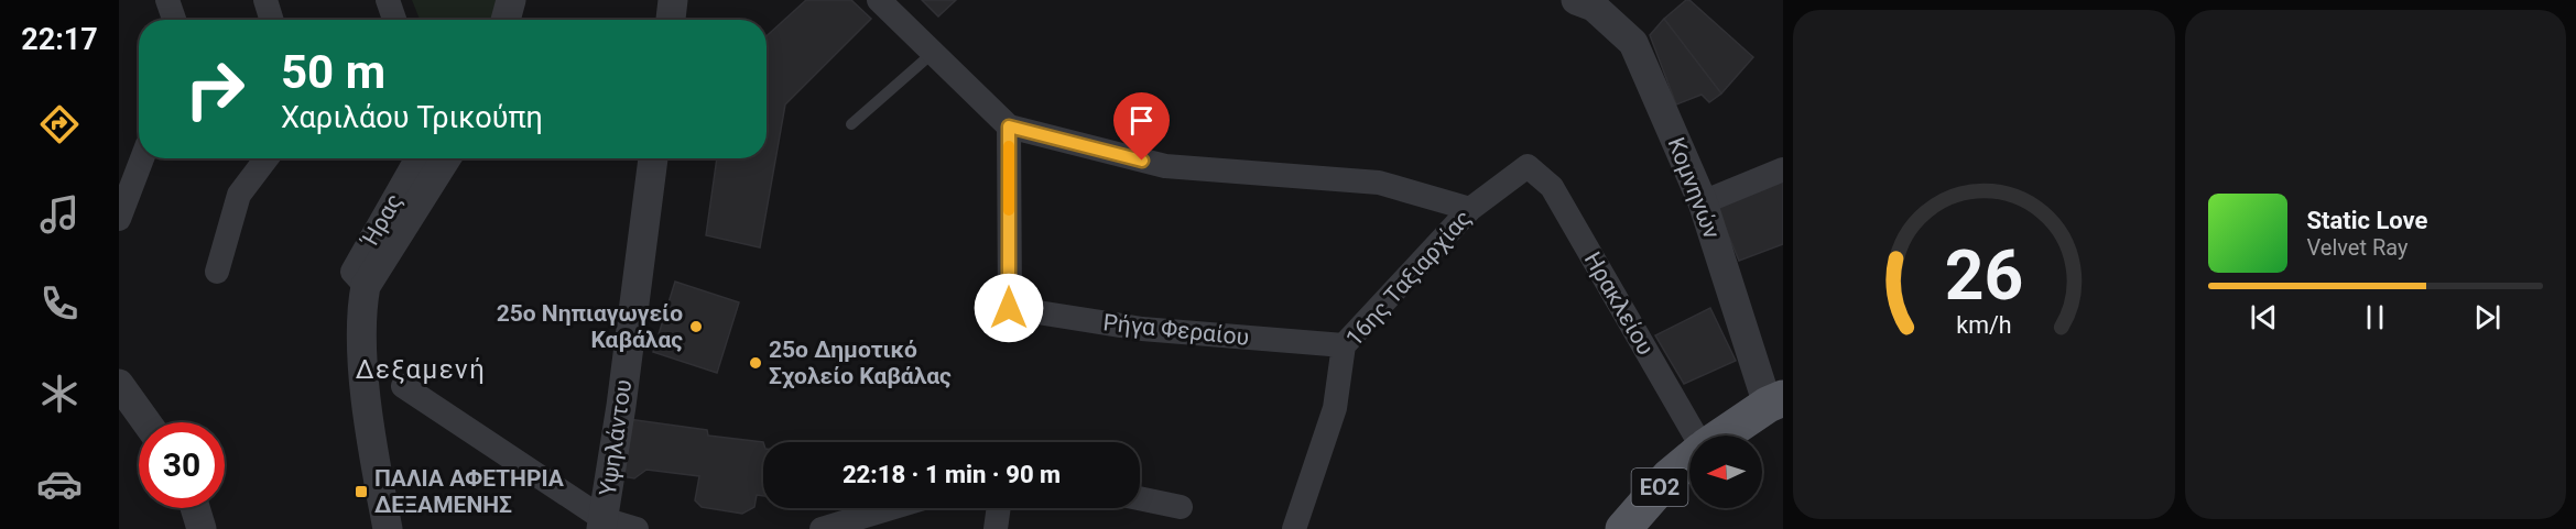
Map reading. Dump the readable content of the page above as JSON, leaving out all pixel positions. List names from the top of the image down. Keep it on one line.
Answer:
{"streets":{"main road":["ΕΟ2"],"street":["Κομνηνών","Ήρας","16ης Ταξιαρχίας","Ηρακλείου","Ρήγα Φεραίου","Υψηλάντου"]},"crossings":[["Κομνηνών","ΕΟ2"],["16ης Ταξιαρχίας","Ηρακλείου"],["16ης Ταξιαρχίας","Ρήγα Φεραίου"]],"districts":["Δεξαμενή"],"places":{"other":["25ο Νηπιαγωγείο Καβάλας","25ο Δημοτικό Σχολείο Καβάλας"],"transit":["ΠΑΛΙΑ ΑΦΕΤΗΡΙΑ ΔΕΞΑΜΕΝΗΣ"]},"north":"left","page":{"tabs":"22:17","turn":["50 m","Χαριλάου Τρικούπη"],"song":["Static Love","Velvet Ray"],"limit":"30","trip":"22:18 · 1 min · 90 m","gauge":["26","km/h"]}}
